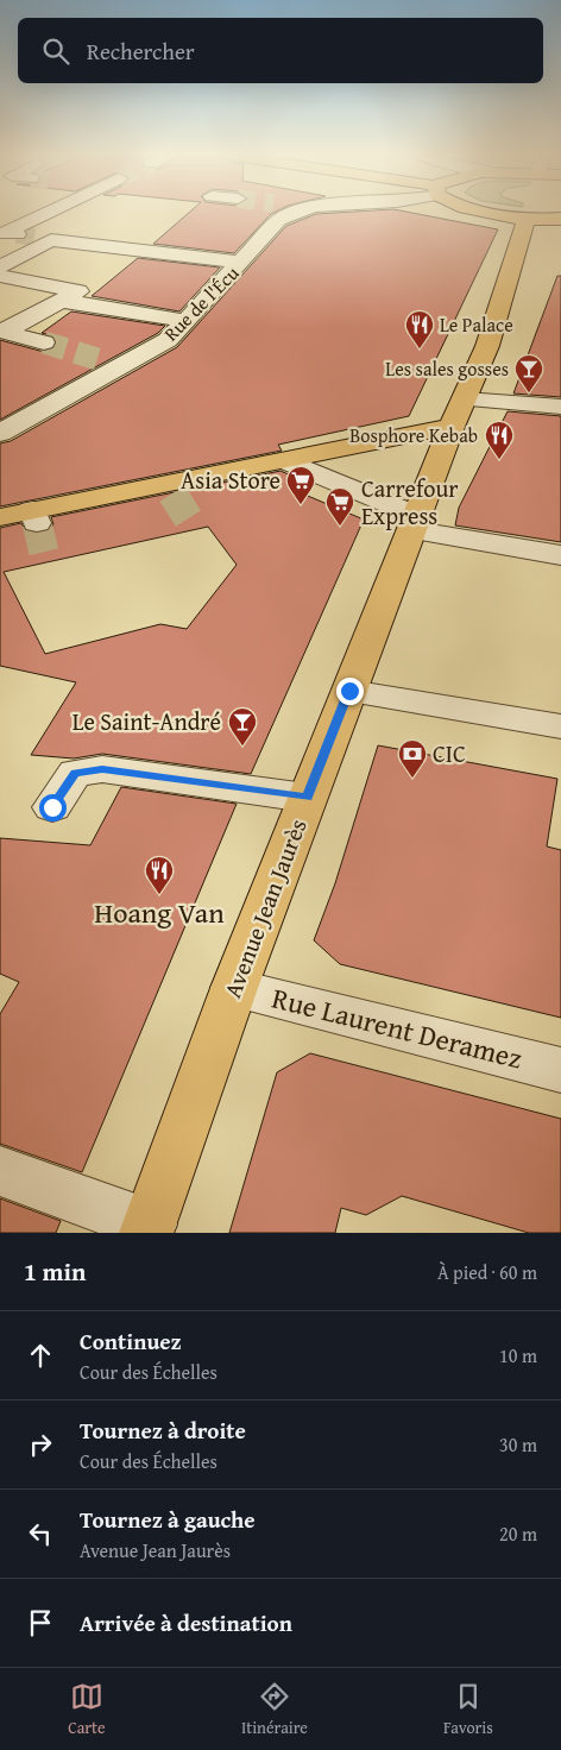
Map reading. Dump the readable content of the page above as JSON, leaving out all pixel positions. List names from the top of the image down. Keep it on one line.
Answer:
{"streets":{"main road":["Avenue Jean Jaurès"],"street":["Rue de l'Écu","Rue Laurent Deramez"]},"crossings":[["Avenue Jean Jaurès","Rue Laurent Deramez"]],"places":{"restaurant":["Le Palace","Bosphore Kebab","Hoang Van"],"bar":["Les sales gosses","Le Saint-André"],"supermarket":["Asia Store","Carrefour Express"],"bank":["CIC"]},"page":{"search":"Rechercher","heading":["1 min","À pied · 60 m"],"list":[["Continuez","Cour des Échelles","10 m"],["Tournez à droite","Cour des Échelles","30 m"],["Tournez à gauche","Avenue Jean Jaurès","20 m"],"Arrivée à destination"],"nav":["Carte","Itinéraire","Favoris"]}}
